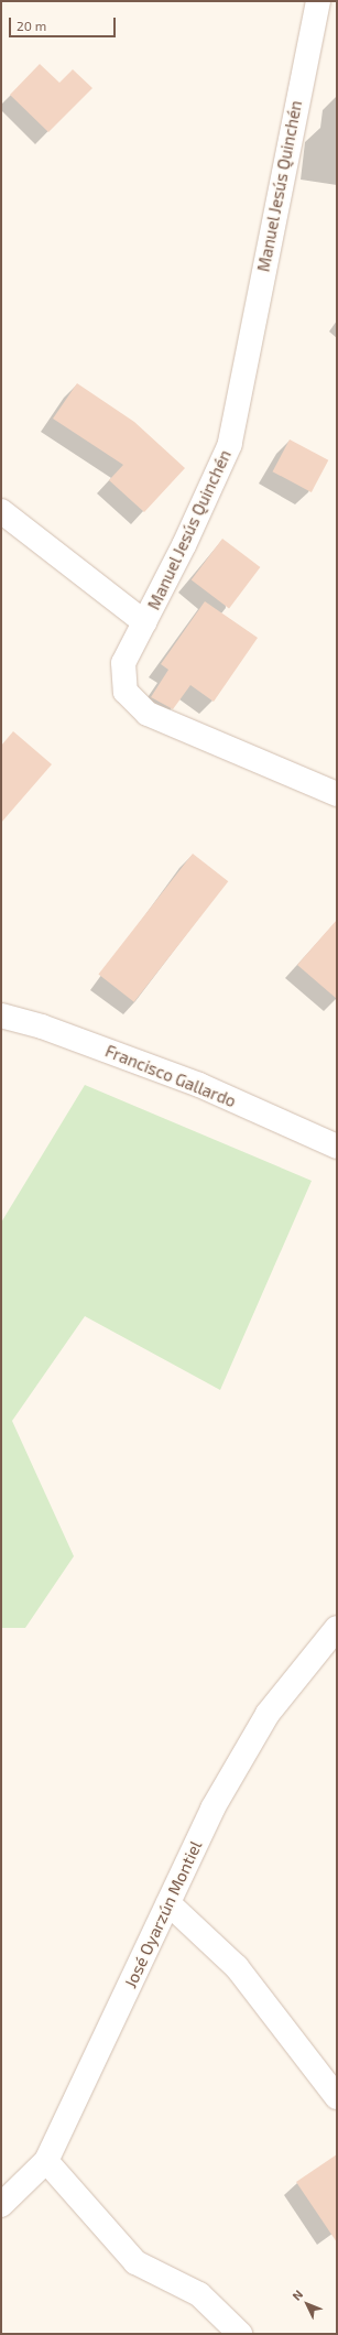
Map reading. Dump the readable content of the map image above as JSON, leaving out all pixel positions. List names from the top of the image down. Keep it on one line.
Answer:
{"streets":{"street":["Manuel Jesús Quinchén","Francisco Gallardo","José Oyarzún Montiel"]},"scale_bar":"20 m","north":"top left"}
